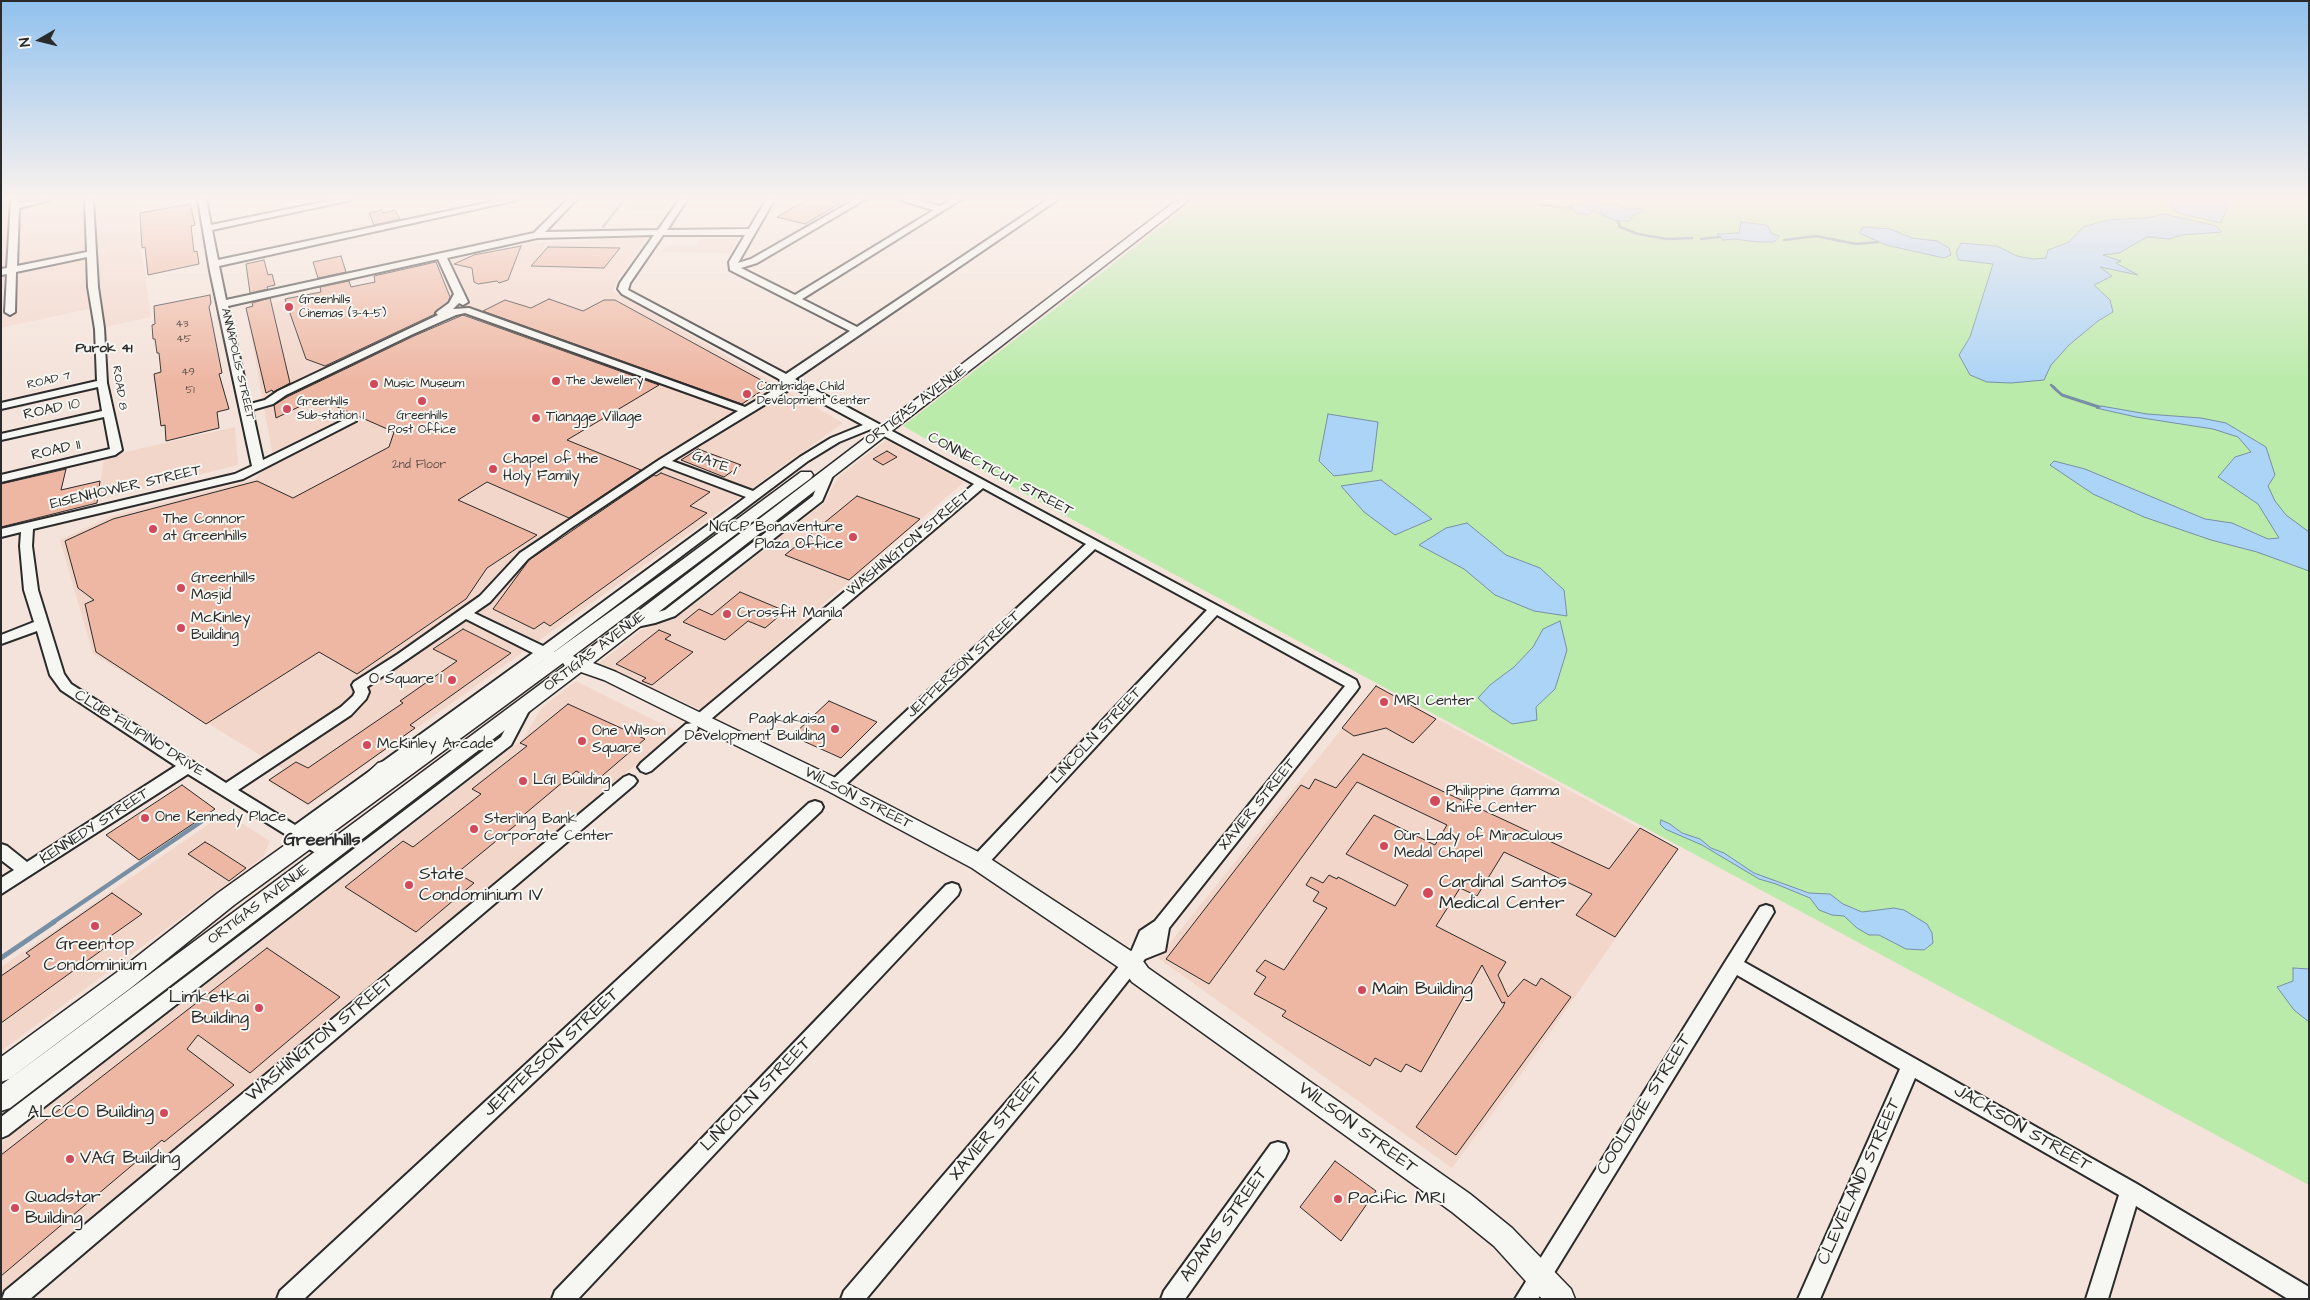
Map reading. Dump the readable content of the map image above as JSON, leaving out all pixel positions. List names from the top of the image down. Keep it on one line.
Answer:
{"streets":{"main road":["ORTIGAS AVENUE","WILSON STREET"],"street":["ANNAPOLIS STREET","ROAD 7","ROAD 8","ROAD 10","ROAD 11","GATE 1","CONNECTICUT STREET","EISENHOWER STREET","WASHINGTON STREET","JEFFERSON STREET","CLUB FILIPINO DRIVE","LINCOLN STREET","XAVIER STREET","KENNEDY STREET","COOLIDGE STREET","JACKSON STREET","CLEVELAND STREET","ADAMS STREET"]},"crossings":[["ANNAPOLIS STREET","EISENHOWER STREET"],["ROAD 7","ROAD 8"],["ROAD 8","ROAD 10"],["ROAD 8","ROAD 11"],["ORTIGAS AVENUE","CONNECTICUT STREET"],["ORTIGAS AVENUE","CLUB FILIPINO DRIVE"],["ORTIGAS AVENUE","WILSON STREET"],["CONNECTICUT STREET","WASHINGTON STREET"],["CONNECTICUT STREET","JEFFERSON STREET"],["CONNECTICUT STREET","LINCOLN STREET"],["CONNECTICUT STREET","XAVIER STREET"],["EISENHOWER STREET","CLUB FILIPINO DRIVE"],["WASHINGTON STREET","WILSON STREET"],["JEFFERSON STREET","WILSON STREET"],["CLUB FILIPINO DRIVE","KENNEDY STREET"],["LINCOLN STREET","WILSON STREET"],["WILSON STREET","XAVIER STREET"],["WILSON STREET","COOLIDGE STREET"],["COOLIDGE STREET","JACKSON STREET"],["JACKSON STREET","CLEVELAND STREET"]],"districts":["Purok 41","Greenhills"],"places":["Greenhills Cinemas (3-4-5)","The Jewellery","Music Museum","Cambridge Child Development Center","Greenhills Post Office","Greenhills Sub-station 1","Tiangge Village","Chapel of the Holy Family","The Connor at Greenhills","NGCP Bonaventure Plaza Office","Greenhills Masjid","Crossfit Manila","McKinley Building","O Square 1","MRI Center","Pagkakaisa Development Building","One Wilson Square","McKinley Arcade","LGI Building","Philippine Gamma Knife Center","One Kennedy Place","Sterling Bank Corporate Center","Our Lady of Miraculous Medal Chapel","State Condominium IV","Cardinal Santos Medical Center","Greentop Condominium","Main Building","Limketkai Building","ALCCO Building","VAG Building","Pacific MRI","Quadstar Building"],"house_numbers":["43","45","49","51","2nd Floor"],"north":"left"}
